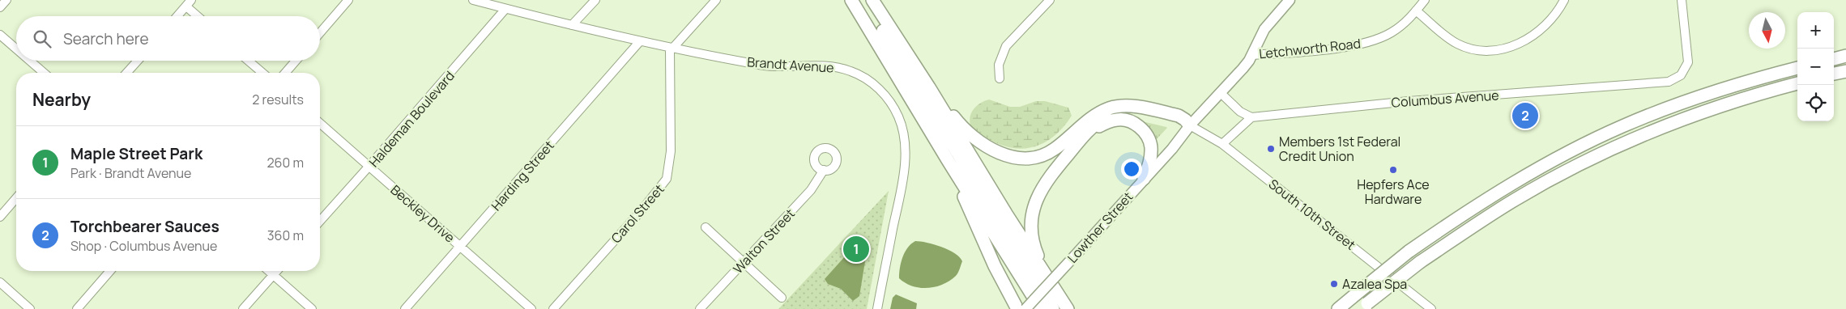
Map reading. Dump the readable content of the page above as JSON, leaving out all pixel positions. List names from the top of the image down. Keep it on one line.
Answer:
{"streets":{"main road":["Lowther Street"],"street":["Letchworth Road","Brandt Avenue","Columbus Avenue","Haldeman Boulevard","Harding Street","Beckley Drive","Carol Street","South 10th Street","Walton Street"]},"crossings":[["Letchworth Road","Lowther Street"],["Brandt Avenue","Haldeman Boulevard"],["Brandt Avenue","Harding Street"],["Brandt Avenue","Carol Street"],["Haldeman Boulevard","Beckley Drive"],["Harding Street","Beckley Drive"],["South 10th Street","Lowther Street"]],"places":["Members 1st Federal Credit Union","Hepfers Ace Hardware","Azalea Spa"],"north":"bottom","page":{"map_buttons":["+","−"],"search":"Search here","heading":["Nearby","2 results"],"pins":["2","1"],"list":[{"mark":"1","name":"Maple Street Park","note":"Park · Brandt Avenue","value":"260 m"},{"mark":"2","name":"Torchbearer Sauces","note":"Shop · Columbus Avenue","value":"360 m"}]}}
